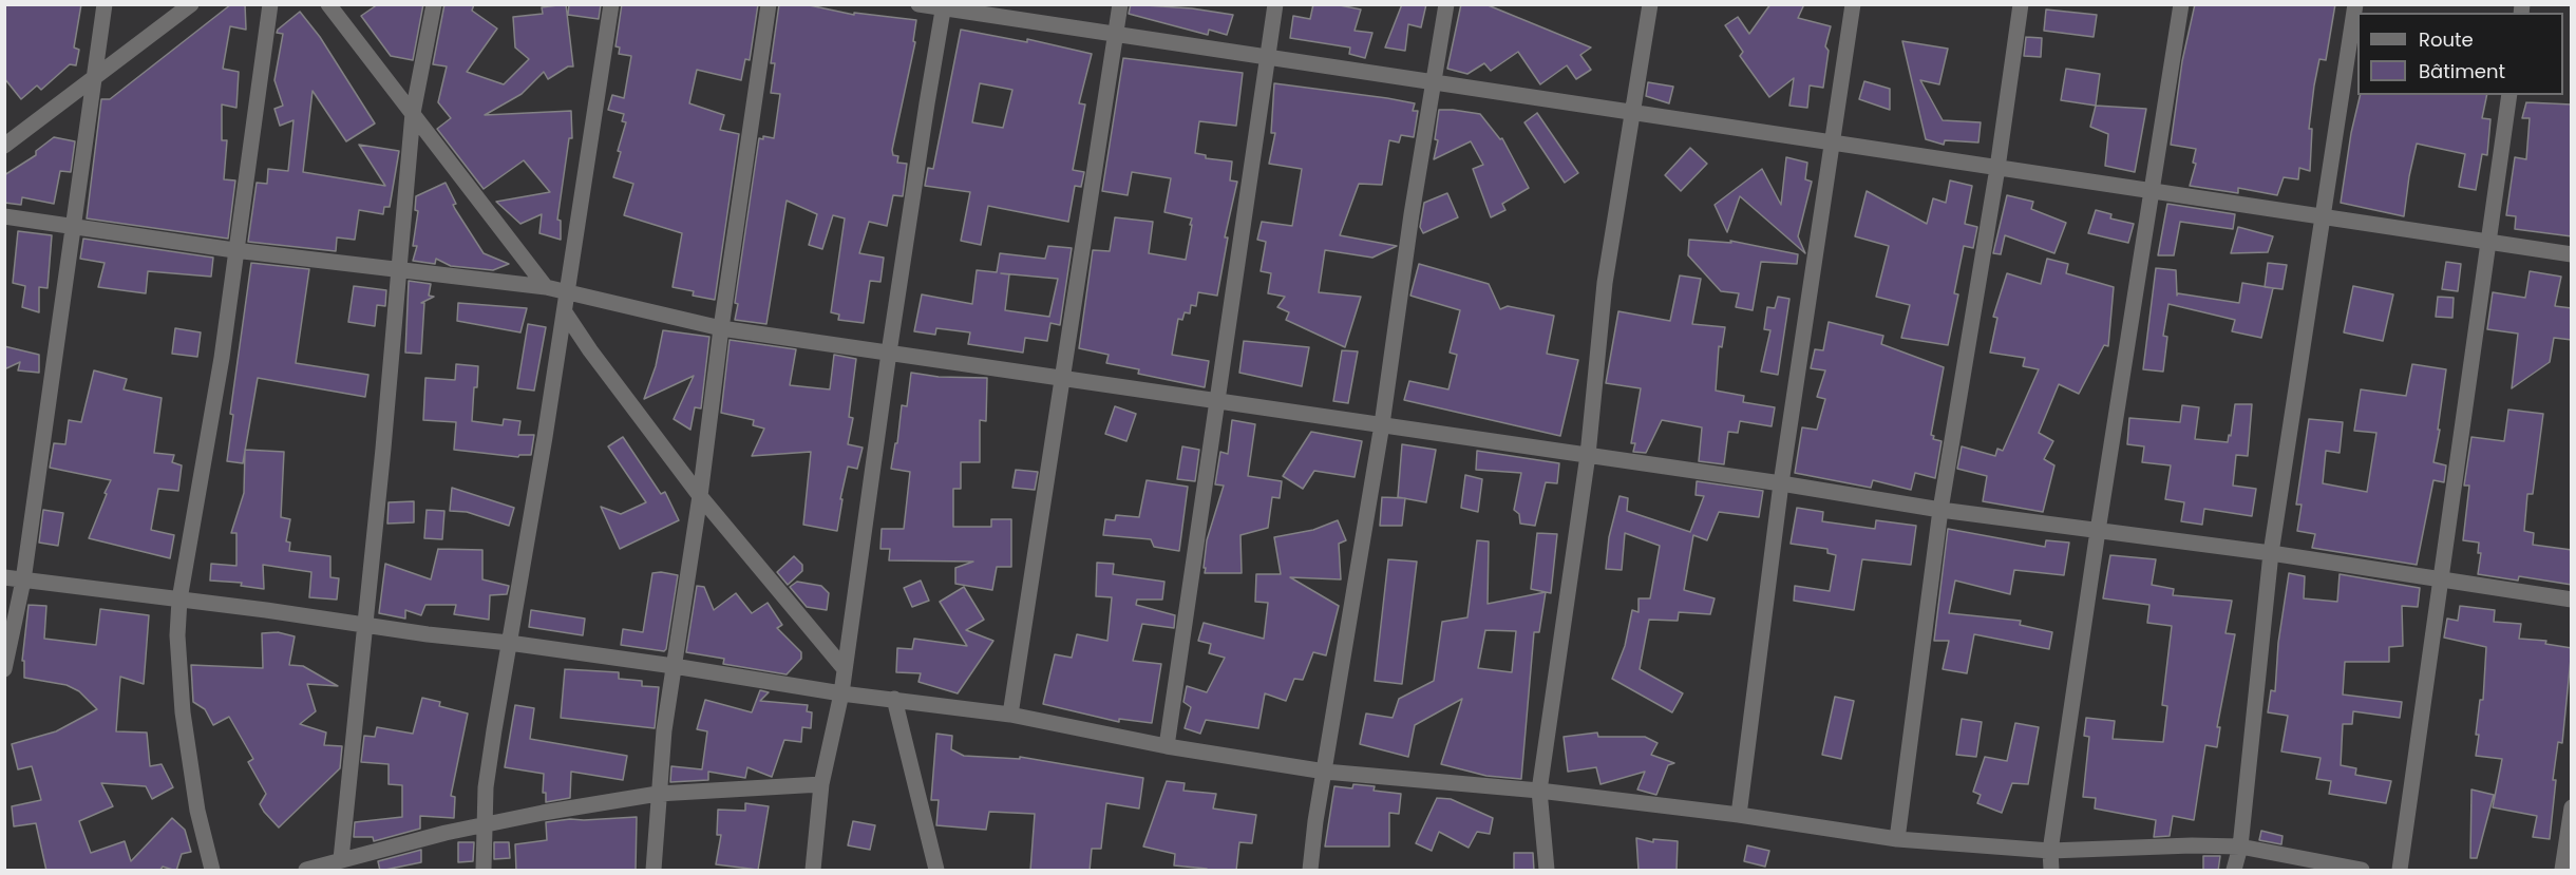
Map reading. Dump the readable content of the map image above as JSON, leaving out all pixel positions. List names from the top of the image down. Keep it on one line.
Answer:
{"legend":["Route","Bâtiment"]}
